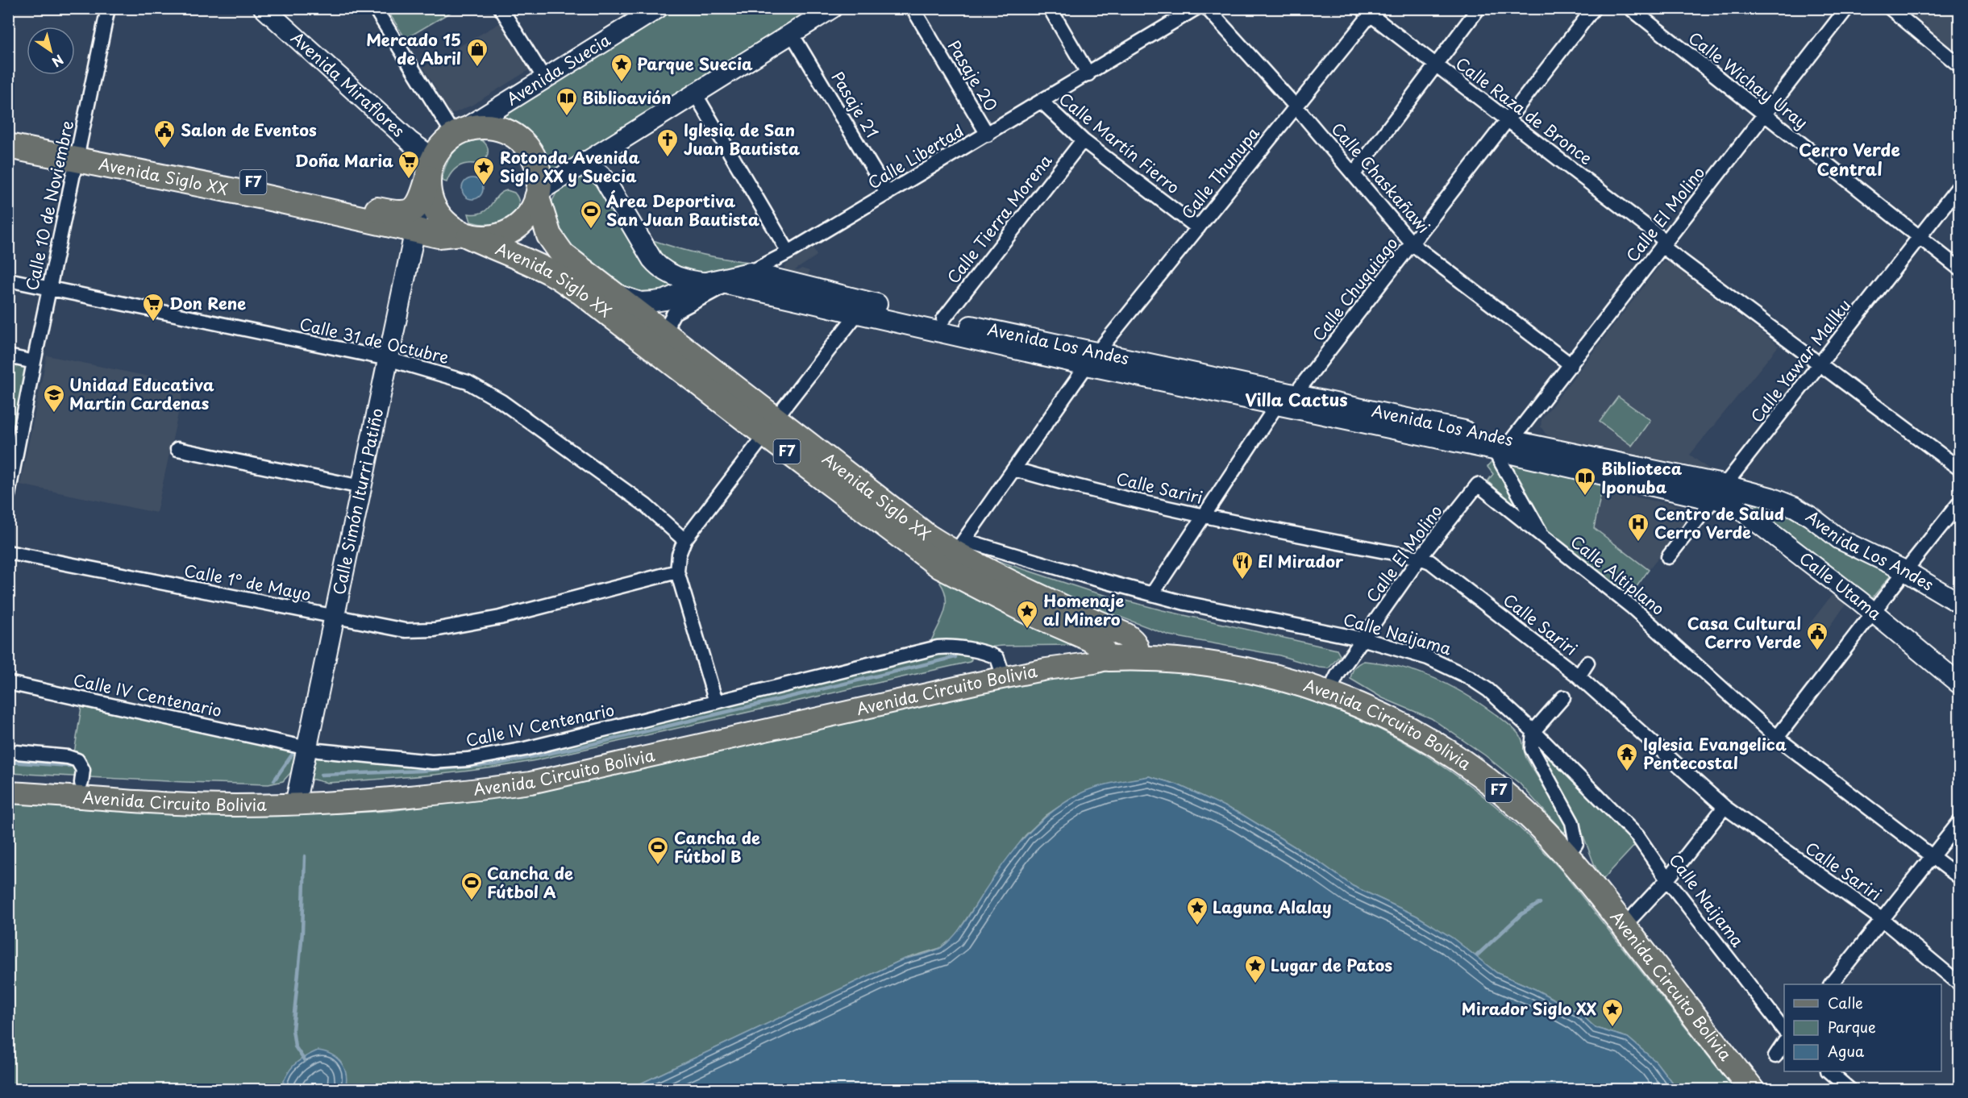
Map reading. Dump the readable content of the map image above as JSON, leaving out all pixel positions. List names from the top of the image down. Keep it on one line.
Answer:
{"streets":{"highway":["Avenida Siglo XX","F7","Avenida Circuito Bolivia"],"street":["Avenida Suecia","Pasaje 20","Calle Wichay Uray","Avenida Miraflores","Pasaje 21","Calle Raza de Bronce","Calle Martín Fierro","Calle Libertad","Calle Thunupa","Calle Chaskañawi","Calle 10 de Noviembre","Calle El Molino","Calle Tierra Morena","Calle Chuquiago","Calle 31 de Octubre","Avenida Los Andes","Calle Yawar Mallku","Calle Sariri","Calle Simón Iturri Patiño","Calle Altiplano","Calle 1° de Mayo","Calle Utama","Calle Naijama","Calle IV Centenario"]},"crossings":[["Avenida Suecia","Avenida Miraflores"],["Avenida Suecia","Avenida Siglo XX"],["Avenida Suecia","F7"],["Avenida Suecia","Calle Simón Iturri Patiño"],["Pasaje 20","Calle Libertad"],["Calle Wichay Uray","Calle El Molino"],["Calle Wichay Uray","Calle Yawar Mallku"],["Avenida Miraflores","Avenida Siglo XX"],["Avenida Miraflores","F7"],["Avenida Miraflores","Calle Simón Iturri Patiño"],["Pasaje 21","Calle Libertad"],["Calle Raza de Bronce","Calle Thunupa"],["Calle Raza de Bronce","Calle El Molino"],["Calle Raza de Bronce","Calle Chuquiago"],["Calle Raza de Bronce","Calle Yawar Mallku"],["Calle Martín Fierro","Calle Libertad"],["Calle Martín Fierro","Calle Thunupa"],["Calle Martín Fierro","Calle Tierra Morena"],["Calle Libertad","Avenida Siglo XX"],["Calle Libertad","Avenida Los Andes"],["Calle Thunupa","Avenida Siglo XX"],["Calle Thunupa","Calle Chaskañawi"],["Calle Thunupa","Avenida Los Andes"],["Calle Thunupa","Calle Sariri"],["Calle Thunupa","Calle Naijama"],["Avenida Siglo XX","F7"],["Avenida Siglo XX","Calle 10 de Noviembre"],["Avenida Siglo XX","Avenida Los Andes"],["Avenida Siglo XX","Calle Simón Iturri Patiño"],["Avenida Siglo XX","Calle Naijama"],["Avenida Siglo XX","Avenida Circuito Bolivia"],["Calle Chaskañawi","Calle El Molino"],["Calle Chaskañawi","Calle Chuquiago"],["F7","Calle Simón Iturri Patiño"],["Calle 10 de Noviembre","Calle 31 de Octubre"],["Calle El Molino","Avenida Los Andes"],["Calle El Molino","Calle Sariri"],["Calle El Molino","Calle Altiplano"],["Calle El Molino","Calle Naijama"],["Calle El Molino","Avenida Circuito Bolivia"],["Calle Tierra Morena","Avenida Los Andes"],["Calle Chuquiago","Avenida Los Andes"],["Calle Chuquiago","Calle Sariri"],["Calle Chuquiago","Calle Naijama"],["Calle 31 de Octubre","Calle Simón Iturri Patiño"],["Avenida Los Andes","Calle Yawar Mallku"],["Avenida Los Andes","Calle Utama"],["Calle Yawar Mallku","Calle Utama"],["Calle Simón Iturri Patiño","Calle 1° de Mayo"],["Calle Simón Iturri Patiño","Avenida Circuito Bolivia"],["Calle Simón Iturri Patiño","Calle IV Centenario"],["Avenida Circuito Bolivia","Calle IV Centenario"]],"districts":["Cerro Verde Central","Villa Cactus"],"places":{"shop":["Mercado 15 de Abril"],"place":["Parque Suecia","Rotonda Avenida Siglo XX y Suecia","Homenaje al Minero","Laguna Alalay","Lugar de Patos","Mirador Siglo XX"],"library":["Biblioavión","Biblioteca Iponuba"],"public building":["Salon de Eventos","Casa Cultural Cerro Verde"],"church":["Iglesia de San Juan Bautista"],"supermarket":["Doña Maria","Don Rene"],"sports":["Área Deportiva San Juan Bautista","Cancha de Fútbol B","Cancha de Fútbol A"],"school or university":["Unidad Educativa Martín Cardenas"],"hospital":["Centro de Salud Cerro Verde"],"restaurant":["El Mirador"],"temple":["Iglesia Evangelica Pentecostal"]},"legend":["Calle","Parque","Agua"],"north":"bottom right"}
